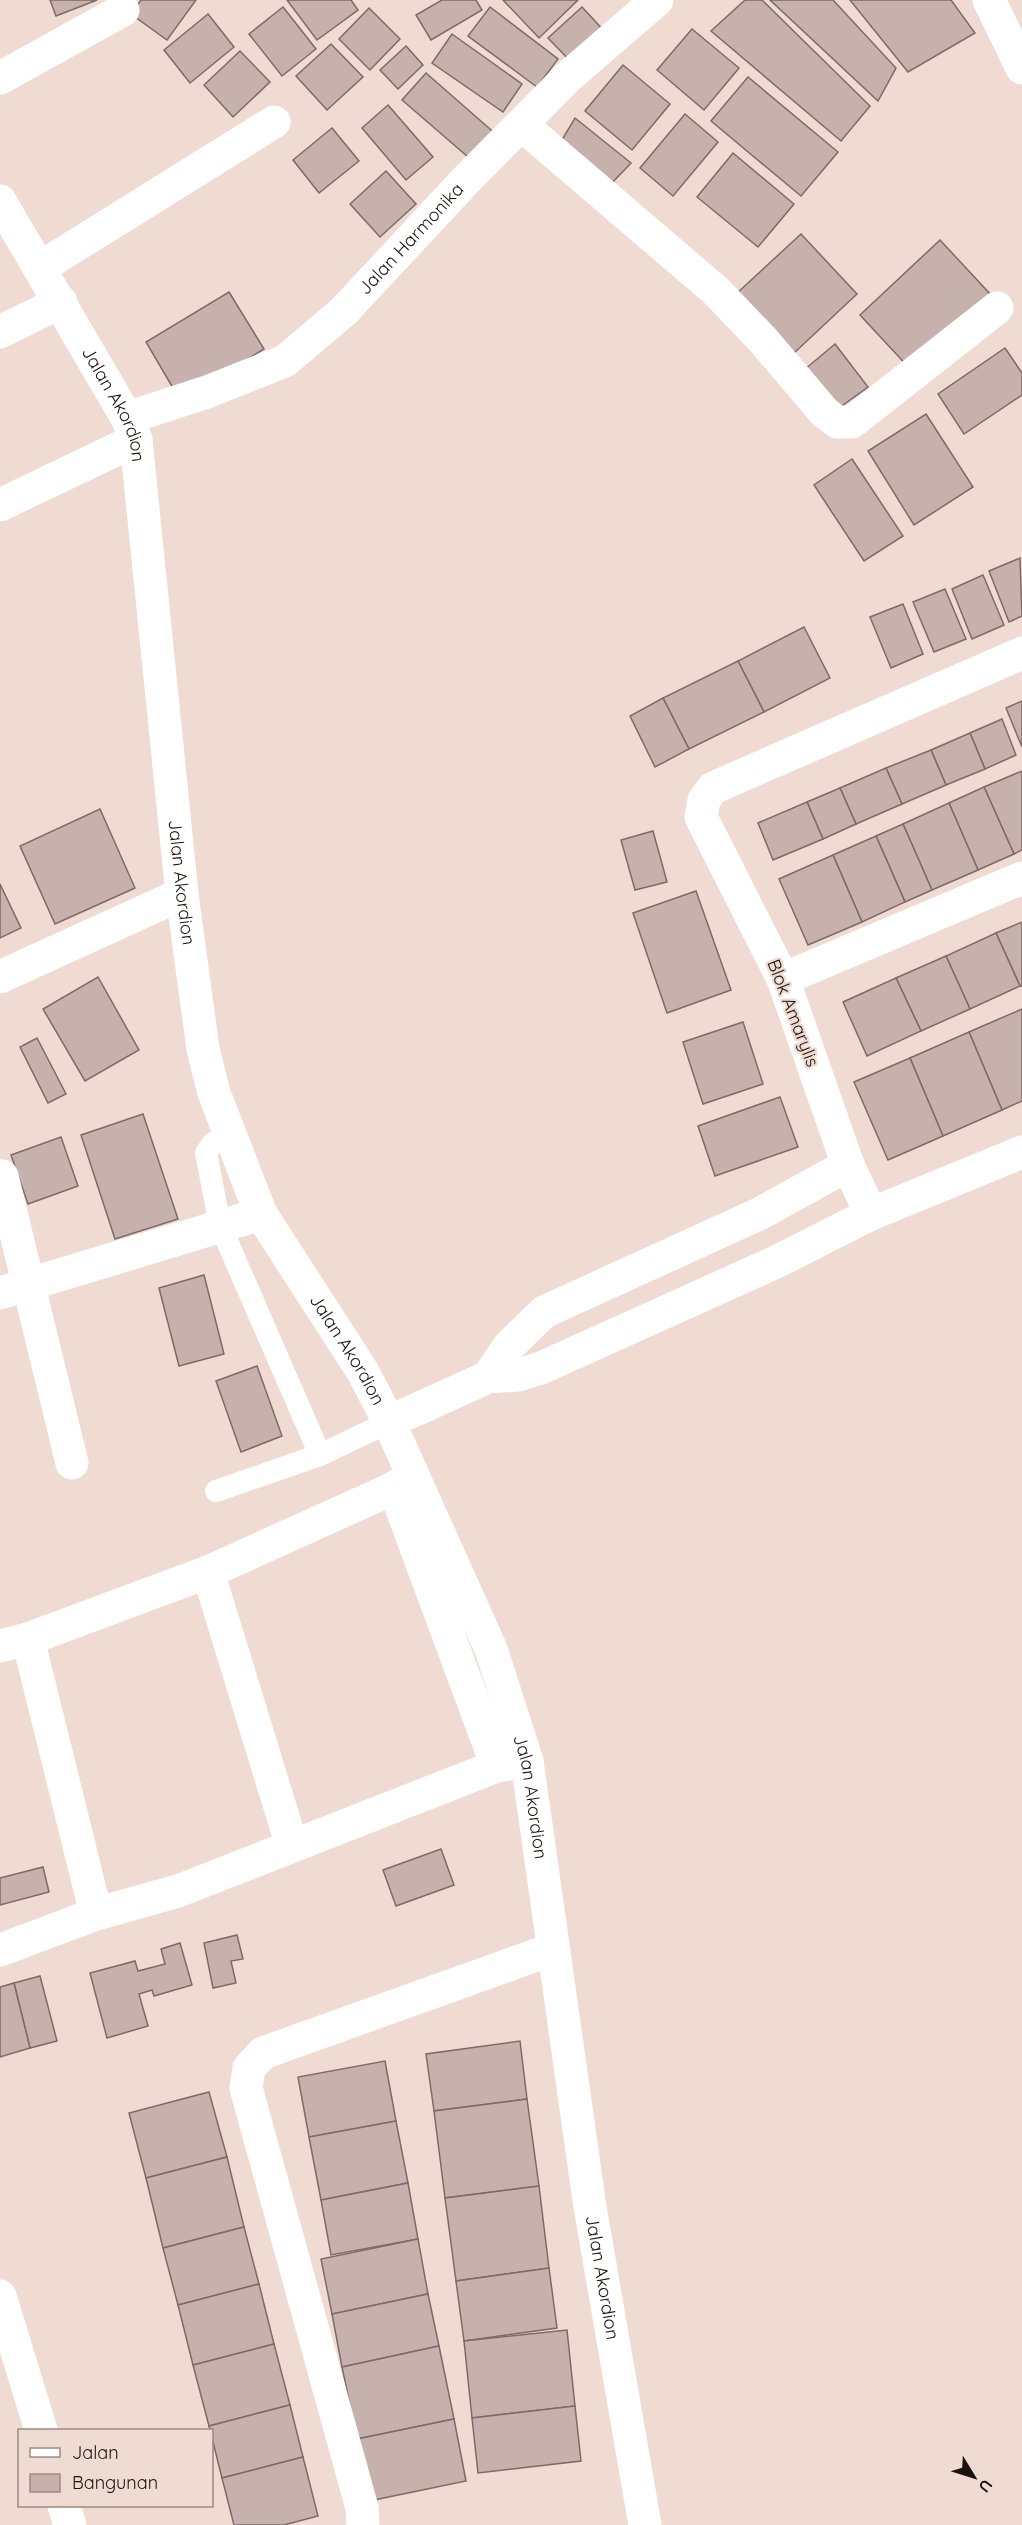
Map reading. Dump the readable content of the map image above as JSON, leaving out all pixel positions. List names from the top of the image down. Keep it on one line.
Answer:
{"streets":{"street":["Jalan Harmonika","Jalan Akordion","Blok Amarylis"]},"crossings":[["Jalan Harmonika","Jalan Akordion"]],"legend":["Jalan","Bangunan"],"north":"bottom right"}
